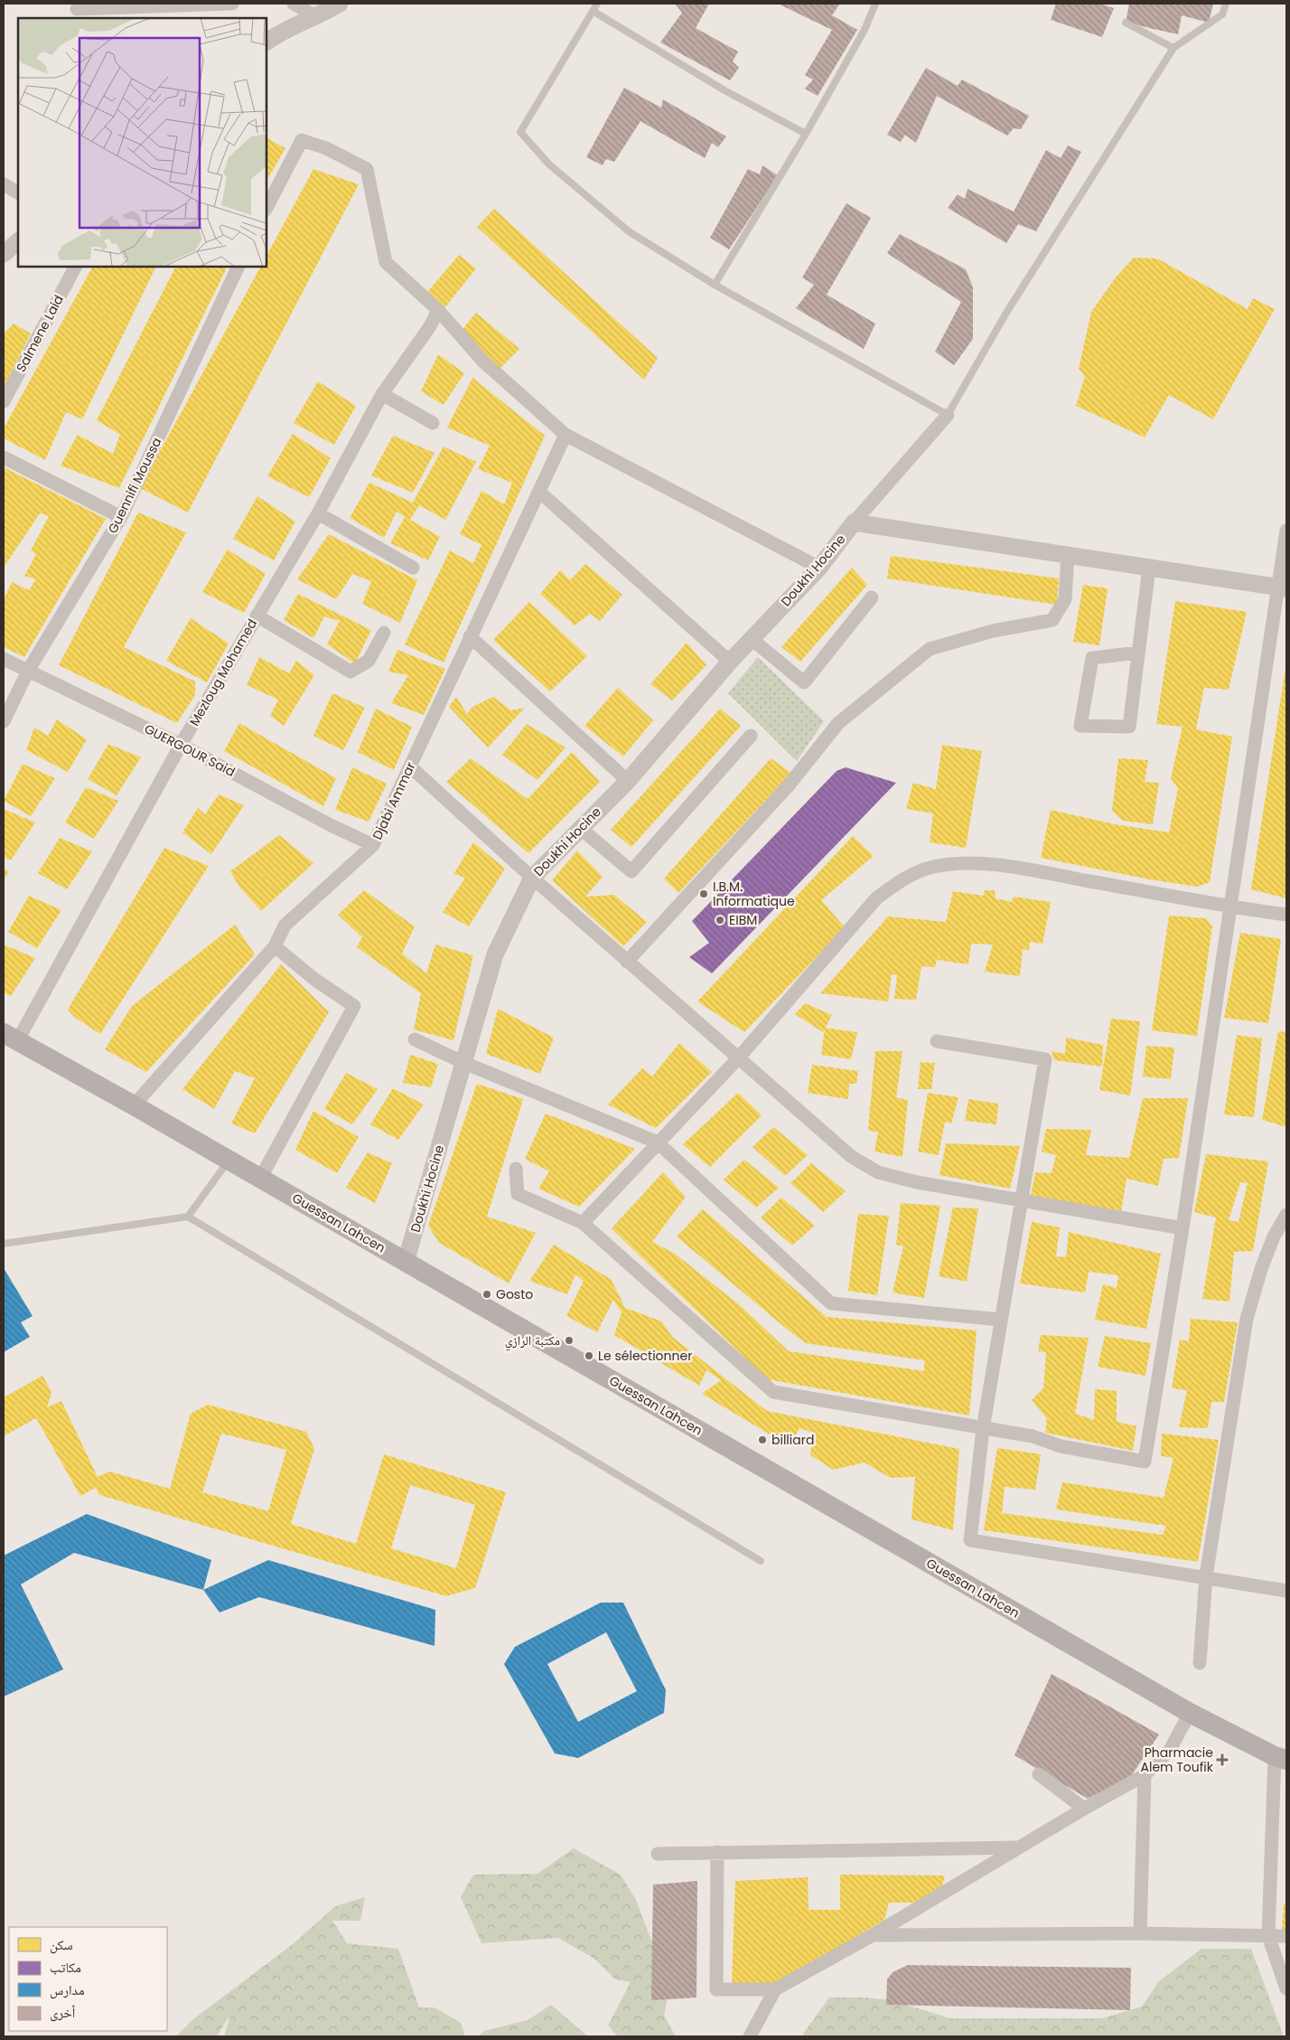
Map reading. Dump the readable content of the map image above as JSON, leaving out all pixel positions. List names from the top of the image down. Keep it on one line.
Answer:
{"streets":{"main road":["Guessan Lahcen"],"street":["Salmene Laid","Guennifi Moussa","Doukhi Hocine","Mezloug Mohamed","GUERGOUR Said","Djabi Ammar"]},"crossings":[["Guennifi Moussa","GUERGOUR Said"],["Doukhi Hocine","Guessan Lahcen"],["Mezloug Mohamed","GUERGOUR Said"],["Mezloug Mohamed","Guessan Lahcen"],["GUERGOUR Said","Djabi Ammar"],["Djabi Ammar","Guessan Lahcen"]],"places":{"other":["I.B.M. Informatique","EIBM","Gosto","مكتبة الرازي","Le sélectionner","billiard"],"health":["Pharmacie Alem Toufik"]},"legend":["سكن","مكاتب","مدارس","أخرى"]}
